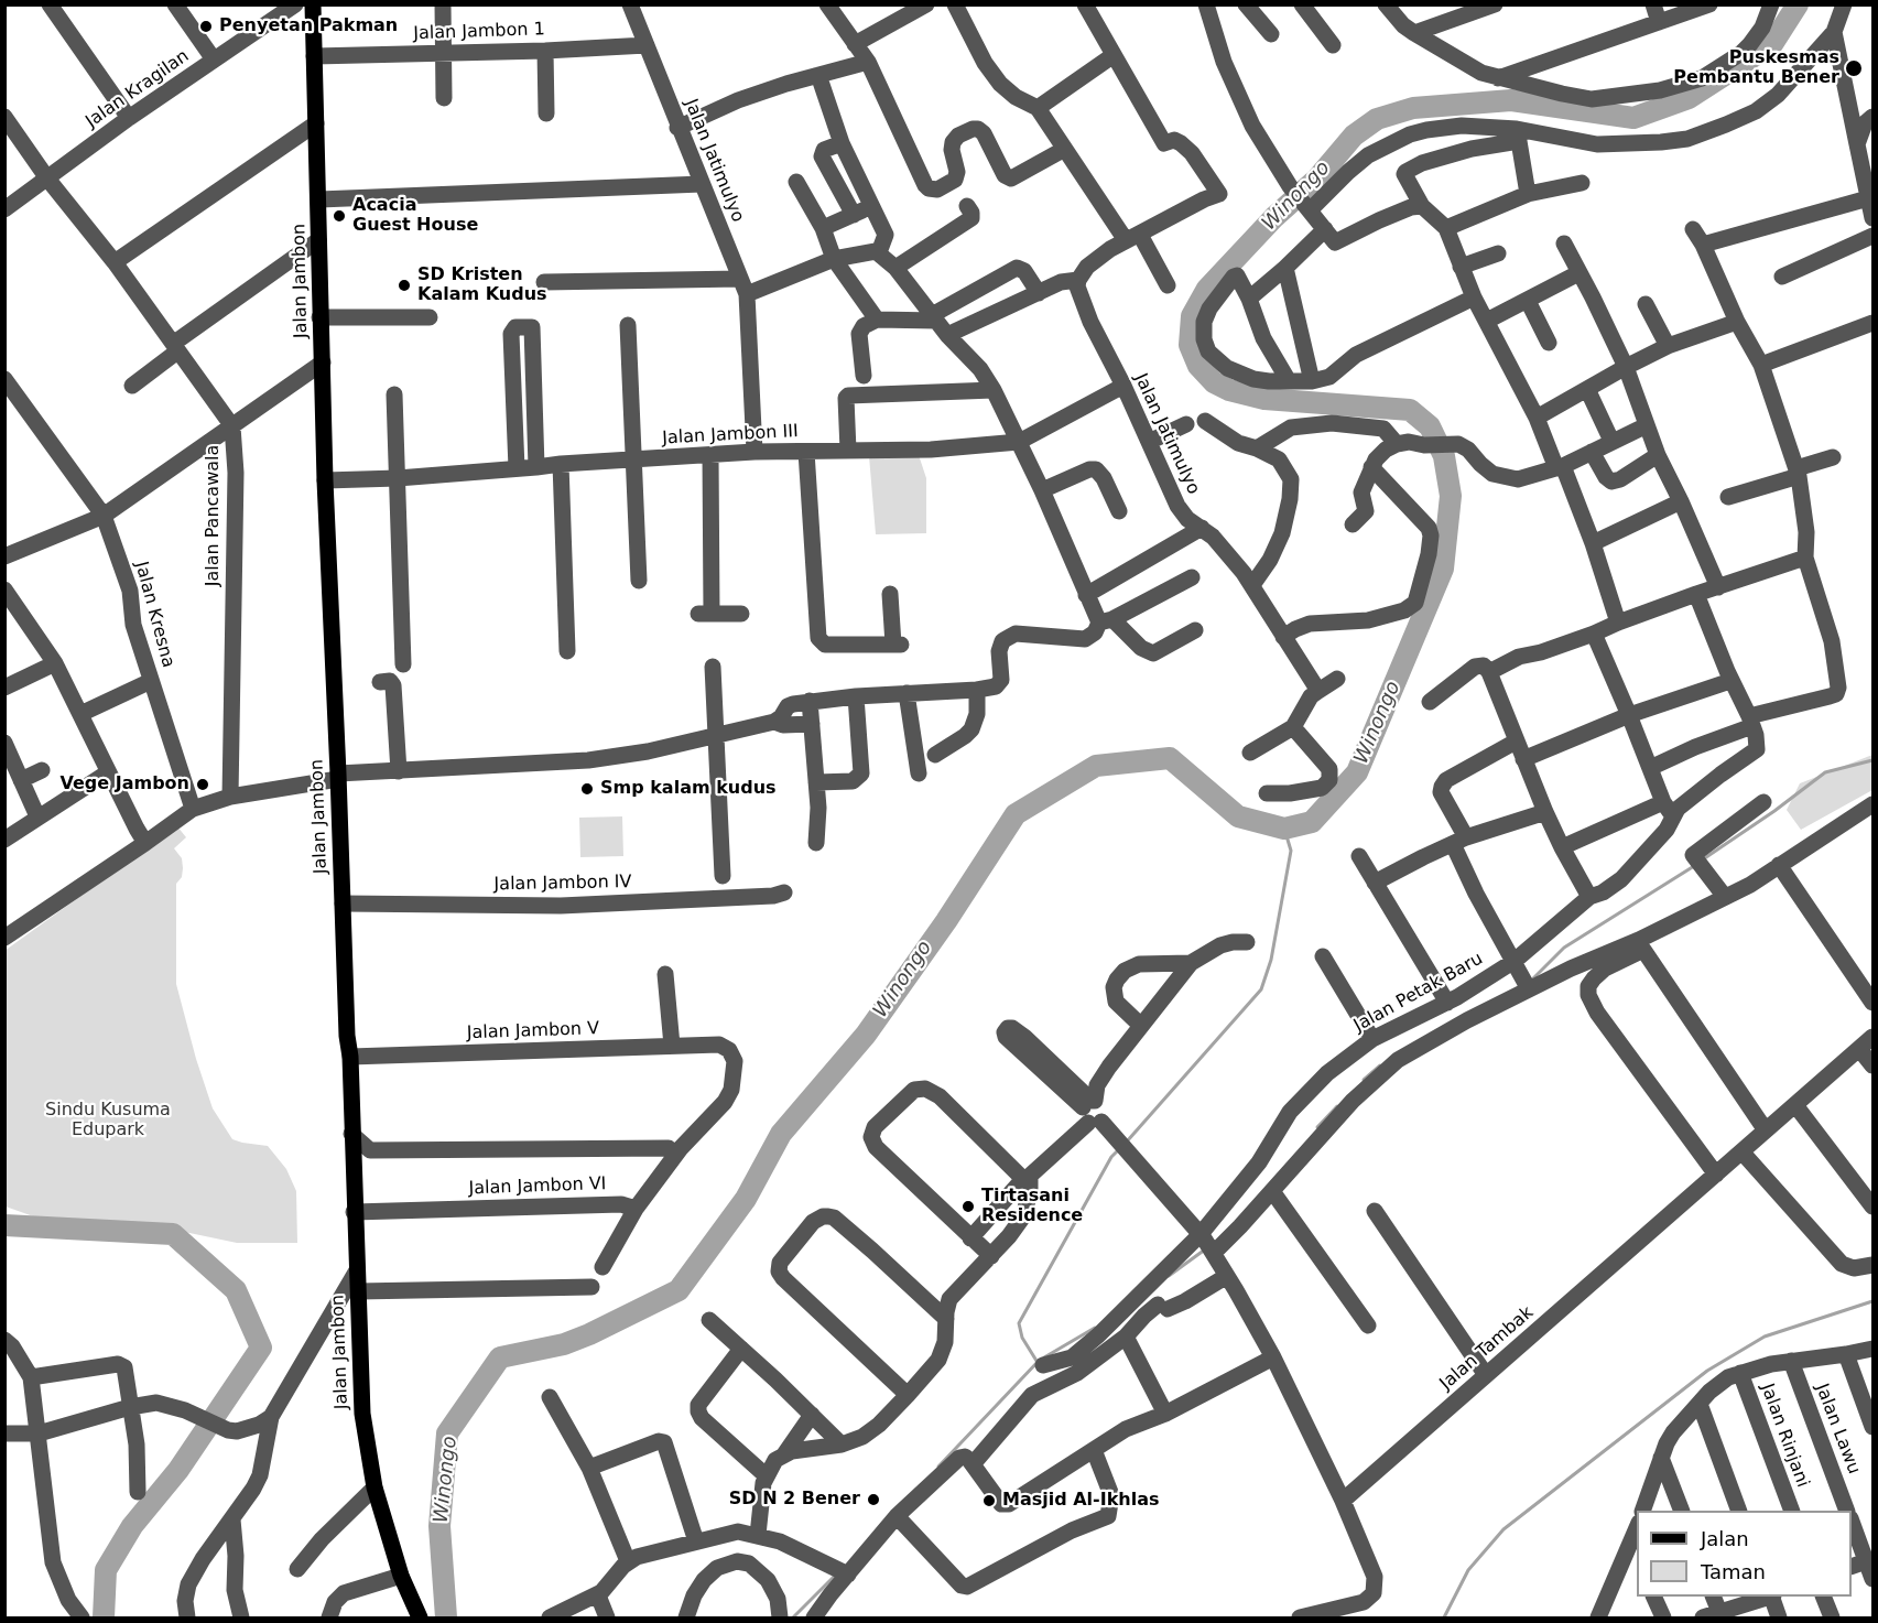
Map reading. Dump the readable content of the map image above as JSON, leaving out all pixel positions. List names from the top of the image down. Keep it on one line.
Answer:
{"streets":{"main road":["Jalan Jambon"],"street":["Jalan Jambon 1","Jalan Kragilan","Jalan Jatimulyo","Jalan Jambon III","Jalan Pancawala","Jalan Kresna","Jalan Jambon IV","Jalan Petak Baru","Jalan Jambon V","Jalan Jambon VI","Jalan Tambak","Jalan Lawu","Jalan Rinjani"]},"crossings":[["Jalan Jambon 1","Jalan Jatimulyo"],["Jalan Jambon 1","Jalan Jambon"],["Jalan Kragilan","Jalan Pancawala"],["Jalan Jatimulyo","Jalan Jambon III"],["Jalan Jambon","Jalan Jambon III"],["Jalan Jambon","Jalan Jambon IV"],["Jalan Jambon","Jalan Jambon V"],["Jalan Jambon","Jalan Jambon VI"],["Jalan Jambon V","Jalan Jambon VI"]],"water":["Winongo"],"parks":["Sindu Kusuma Edupark"],"places":["Penyetan Pakman","Puskesmas Pembantu Bener","Acacia Guest House","SD Kristen Kalam Kudus","Vege Jambon","Smp kalam kudus","Tirtasani Residence","SD N 2 Bener","Masjid Al-Ikhlas"],"legend":["Jalan","Taman"]}
